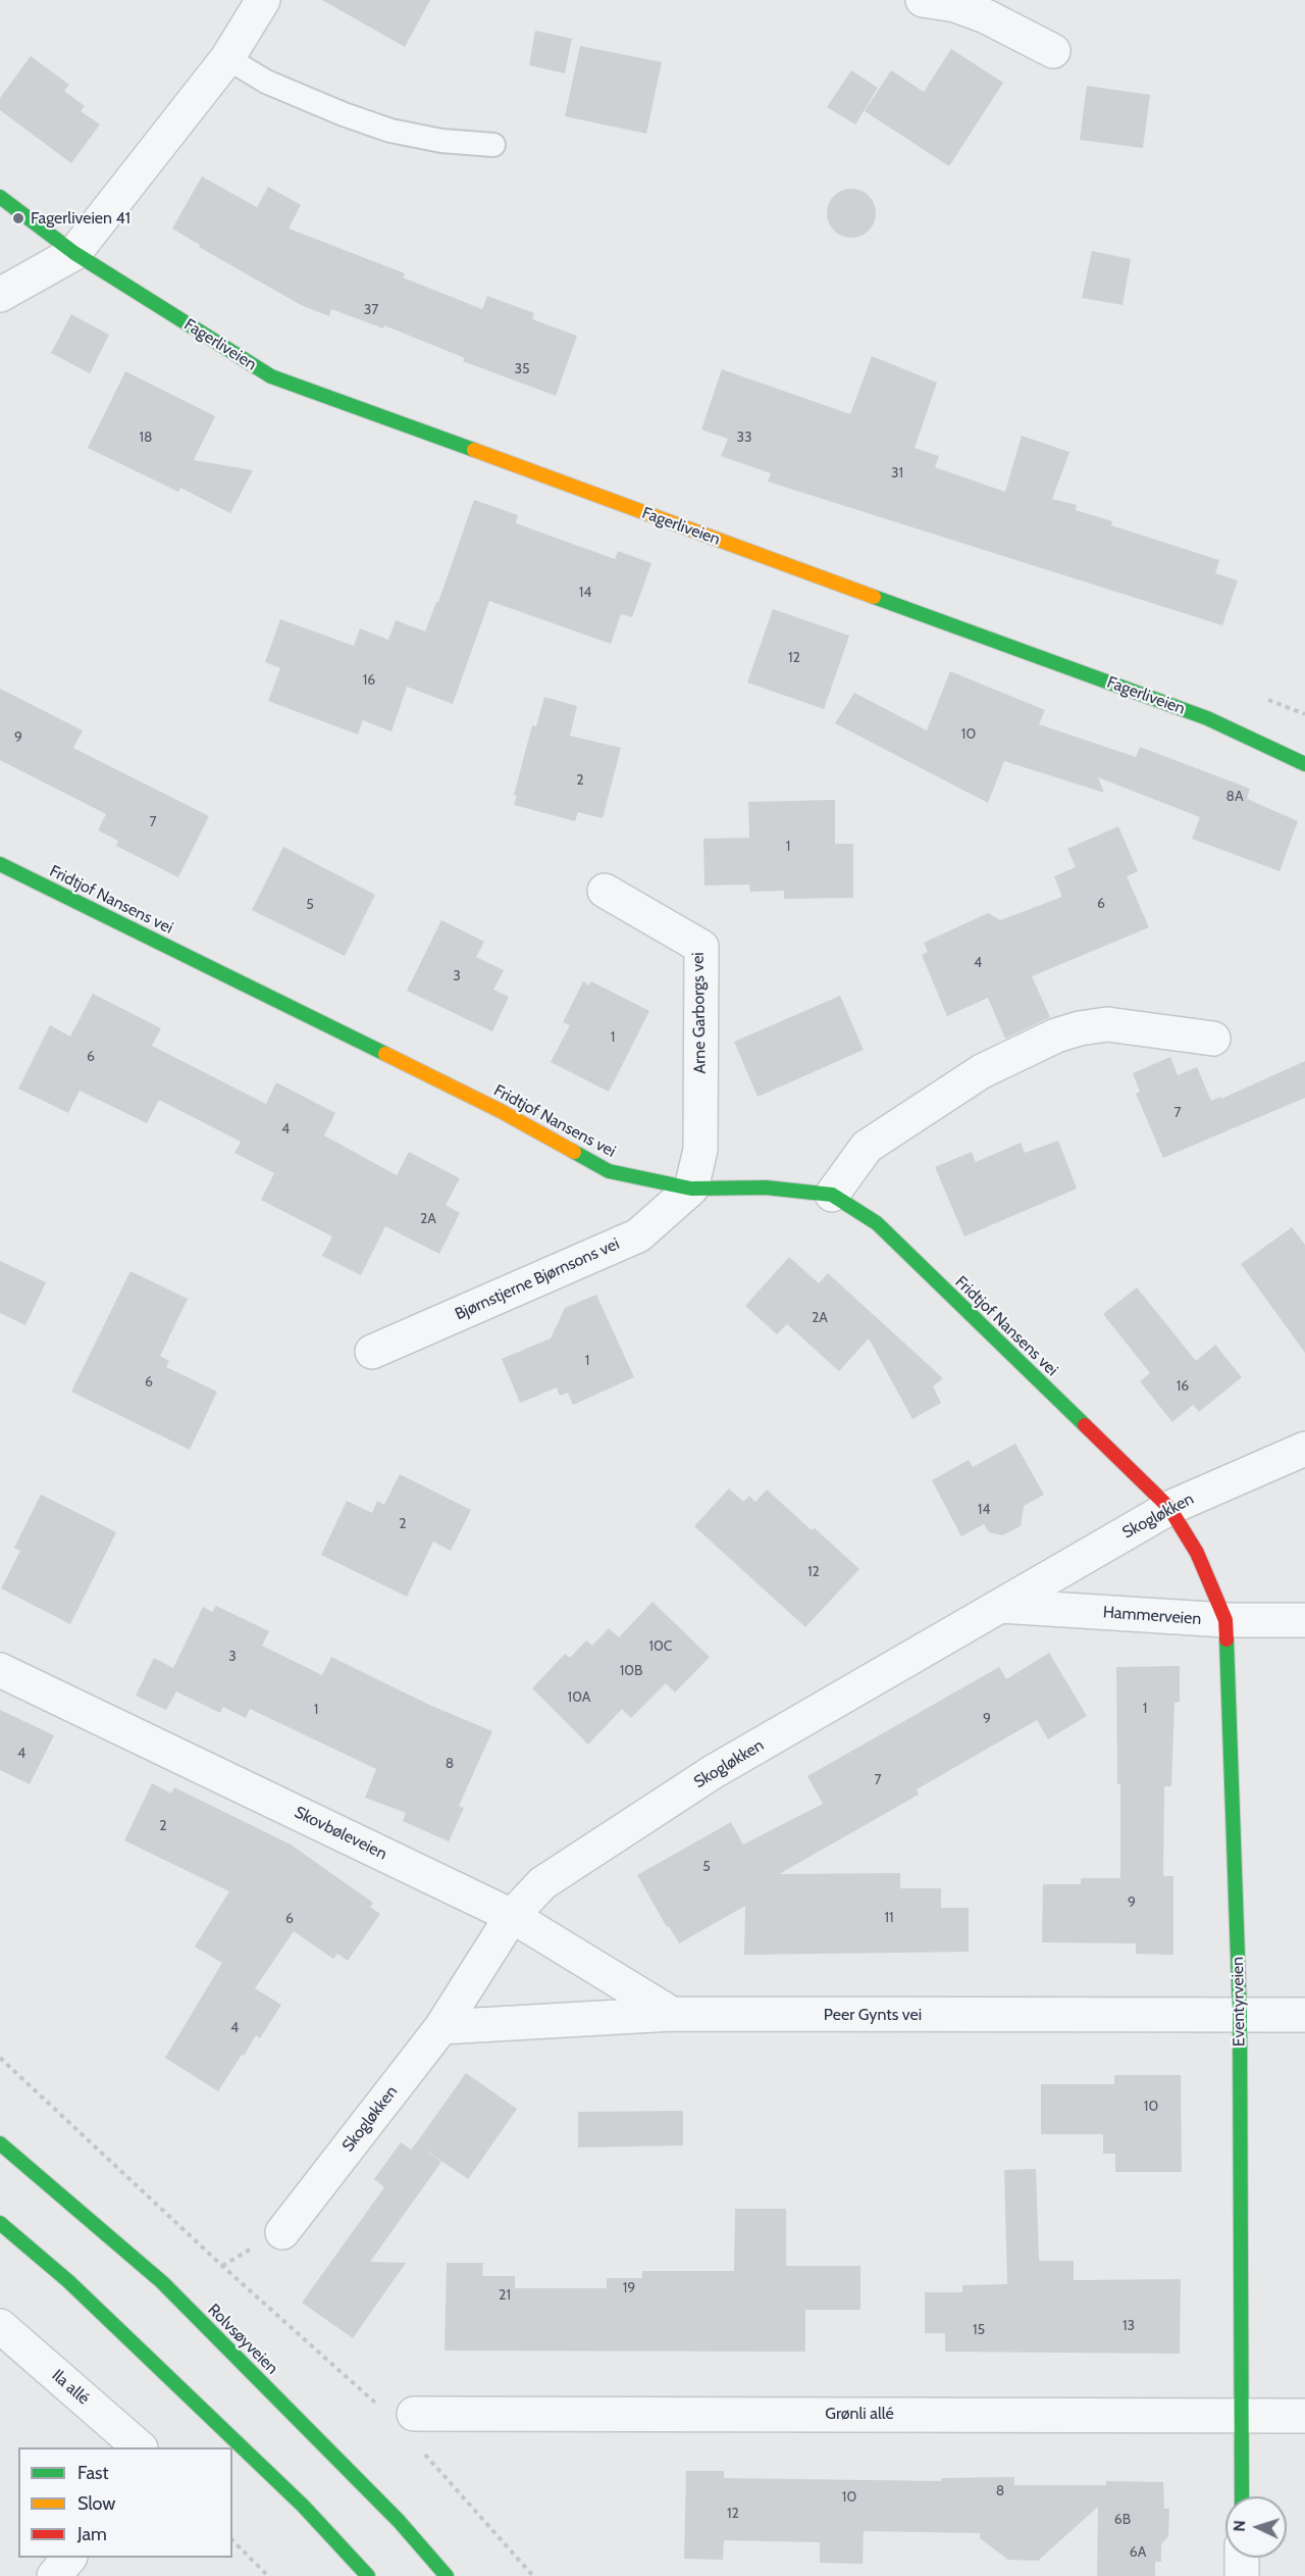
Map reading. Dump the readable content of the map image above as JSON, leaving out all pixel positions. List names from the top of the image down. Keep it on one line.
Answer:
{"streets":{"street":["Fagerliveien","Fridtjof Nansens vei","Arne Garborgs vei","Bjørnstjerne Bjørnsons vei","Skogløkken","Hammerveien","Skovbøleveien","Eventyrveien","Peer Gynts vei","Rolvsøyveien","Ila allé","Grønli allé"]},"crossings":[["Fridtjof Nansens vei","Arne Garborgs vei"],["Fridtjof Nansens vei","Bjørnstjerne Bjørnsons vei"],["Fridtjof Nansens vei","Skogløkken"],["Fridtjof Nansens vei","Eventyrveien"],["Arne Garborgs vei","Bjørnstjerne Bjørnsons vei"],["Skogløkken","Hammerveien"],["Skogløkken","Skovbøleveien"],["Skogløkken","Eventyrveien"],["Skogløkken","Peer Gynts vei"],["Hammerveien","Eventyrveien"],["Skovbøleveien","Peer Gynts vei"],["Eventyrveien","Peer Gynts vei"],["Eventyrveien","Grønli allé"]],"places":["Fagerliveien 41"],"house_numbers":["37","35","18","33","31","14","12","16","10","9","2","8A","7","1","6","5","4","3","1","6","7","4","2A","2A","1","6","16","14","2","12","10C","3","10B","10A","1","1","9","4","8","7","2","5","9","11","6","4","10","19","21","13","15","8","10","12","6B","6A"],"legend":["Fast","Slow","Jam"],"north":"left"}
